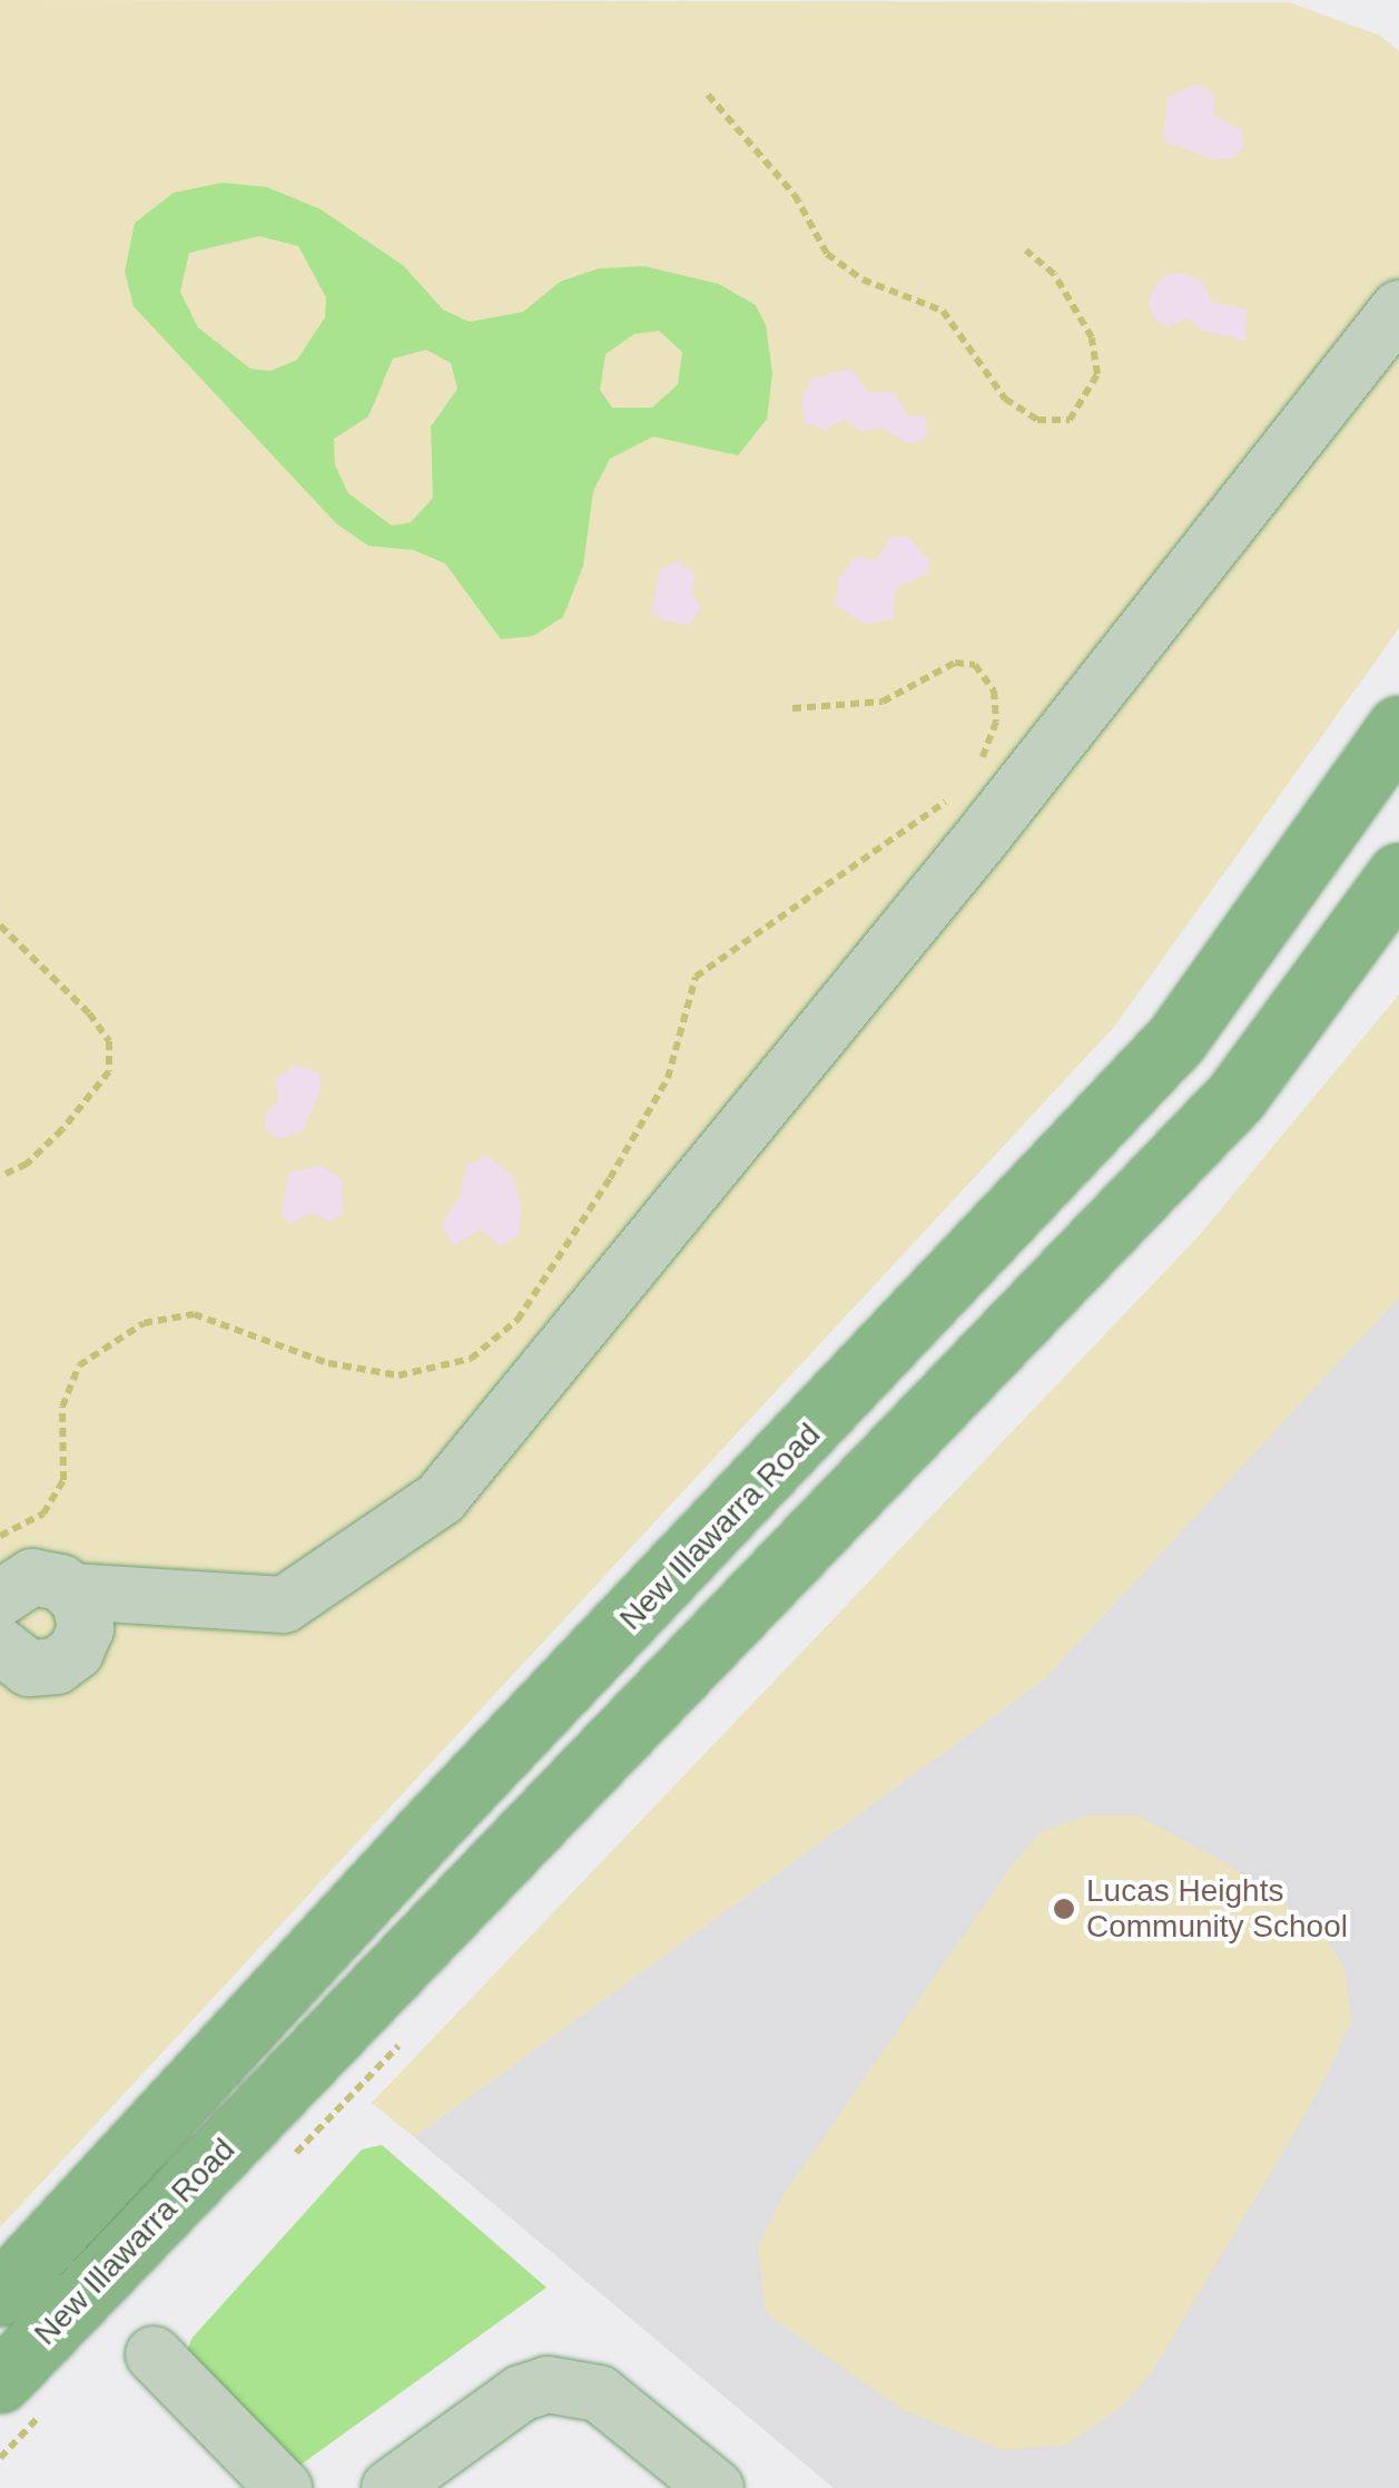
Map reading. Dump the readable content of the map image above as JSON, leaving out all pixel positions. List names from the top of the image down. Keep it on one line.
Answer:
{"streets":{"highway":["New Illawarra Road"]},"places":["Lucas Heights Community School"]}
